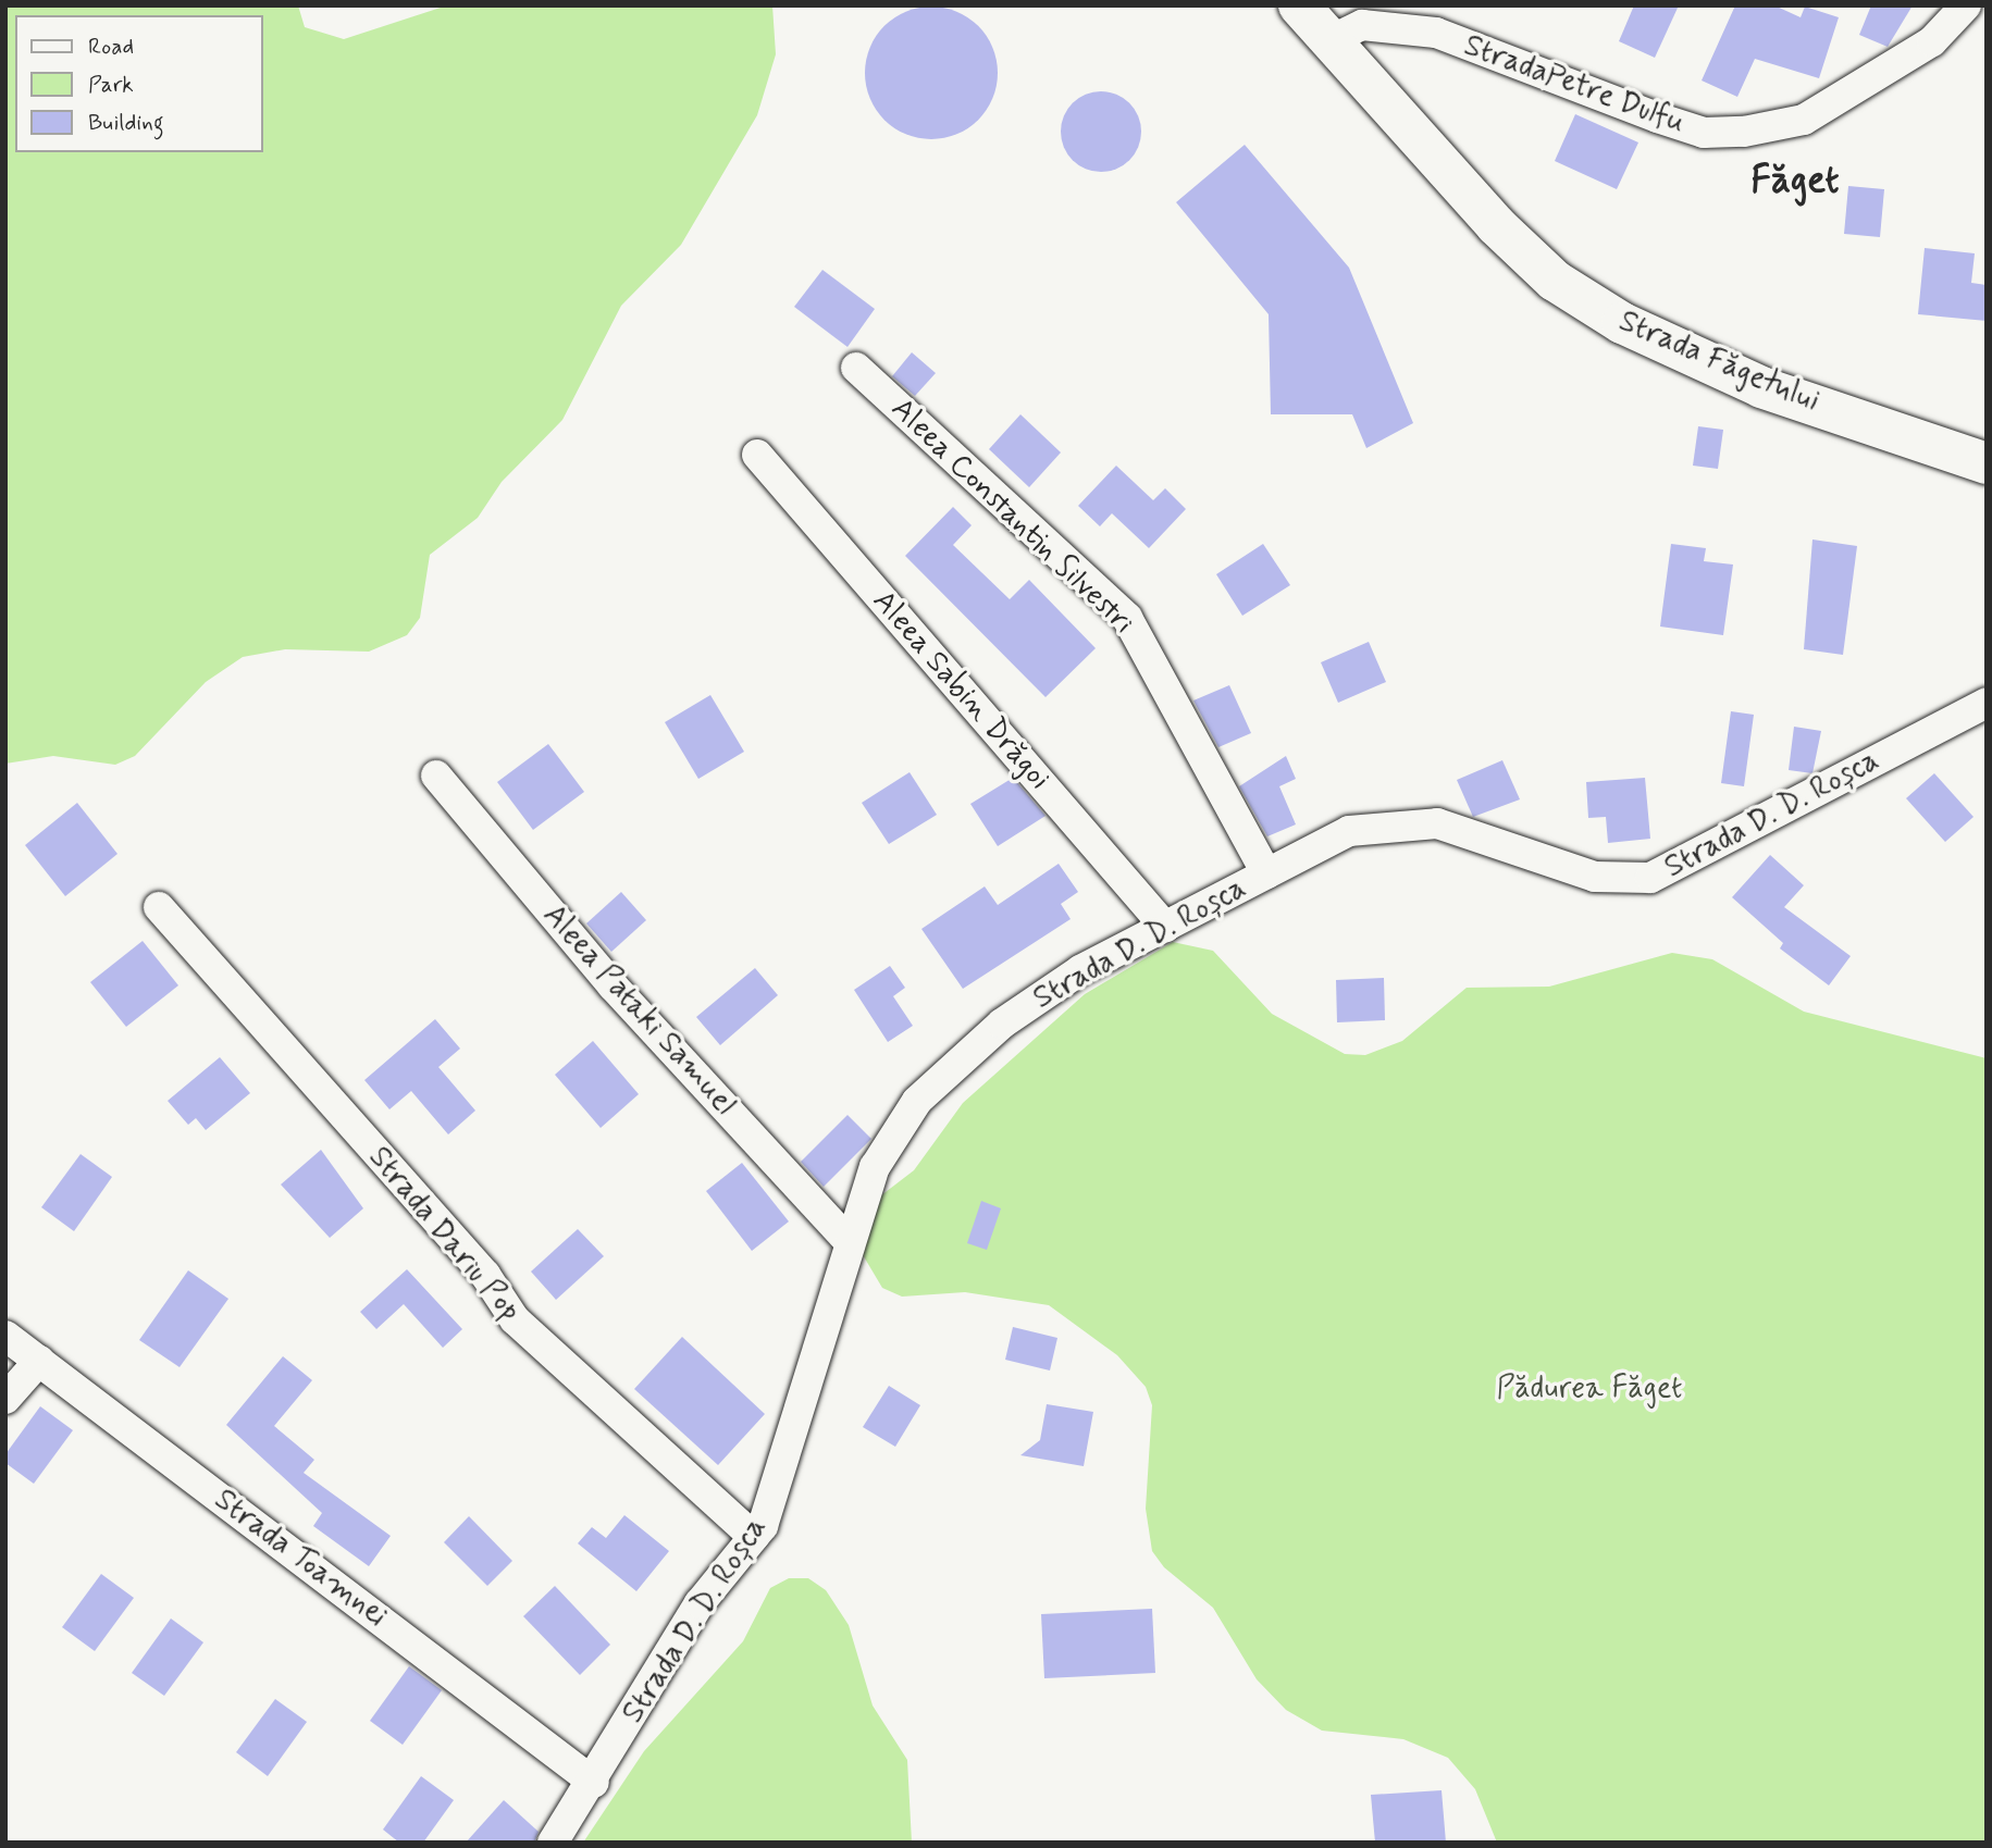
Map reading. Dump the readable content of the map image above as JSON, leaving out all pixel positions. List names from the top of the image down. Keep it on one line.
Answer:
{"streets":{"main road":["Strada Făgetului"],"street":["StradaPetre Dulfu","Aleea Constantin Silvestri","Aleea Sabin Drăgoi","Strada D. D. Roșca","Aleea Pataki Samuel","Strada Dariu Pop","Strada Toamnei"]},"crossings":[["StradaPetre Dulfu","Strada Făgetului"],["Aleea Constantin Silvestri","Strada D. D. Roșca"],["Aleea Sabin Drăgoi","Strada D. D. Roșca"],["Strada D. D. Roșca","Aleea Pataki Samuel"],["Strada D. D. Roșca","Strada Dariu Pop"],["Strada D. D. Roșca","Strada Toamnei"]],"districts":["Făget"],"parks":["Pădurea Făget"],"legend":["Road","Park","Building"]}
